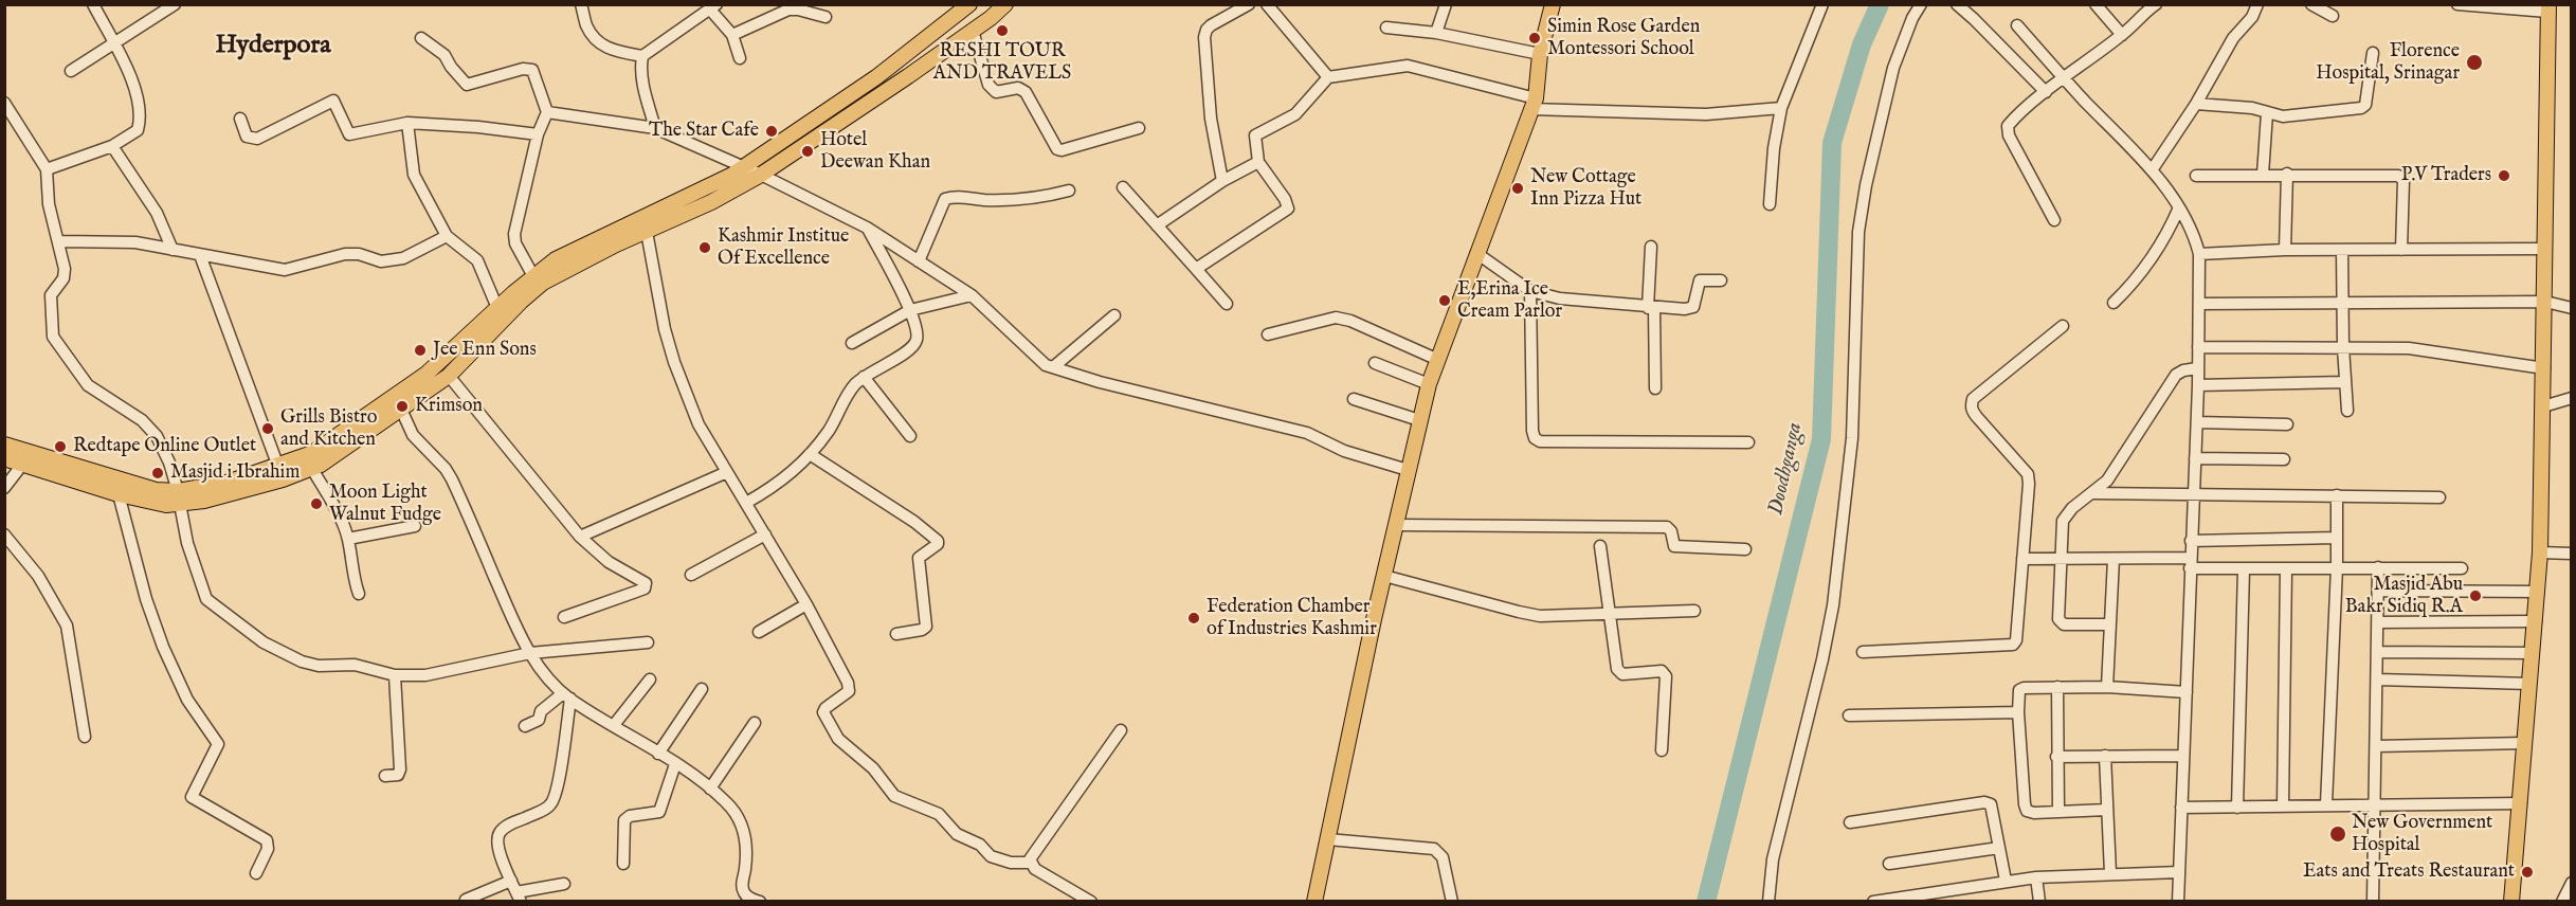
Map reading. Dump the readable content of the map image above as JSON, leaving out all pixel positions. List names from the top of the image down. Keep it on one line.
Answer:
{"districts":["Hyderpora"],"water":["Doodhganga"],"places":["RESHI TOUR AND TRAVELS","Simin Rose Garden Montessori School","Florence Hospital, Srinagar","The Star Cafe","Hotel Deewan Khan","P.V Traders","New Cottage Inn Pizza Hut","Kashmir Institue Of Excellence","E,Erina Ice Cream Parlor","Jee Enn Sons","Krimson","Grills Bistro and Kitchen","Redtape Online Outlet","Masjid i Ibrahim","Moon Light Walnut Fudge","Masjid Abu Bakr Sidiq R.A","Federation Chamber of Industries Kashmir","New Government Hospital","Eats and Treats Restaurant"]}
